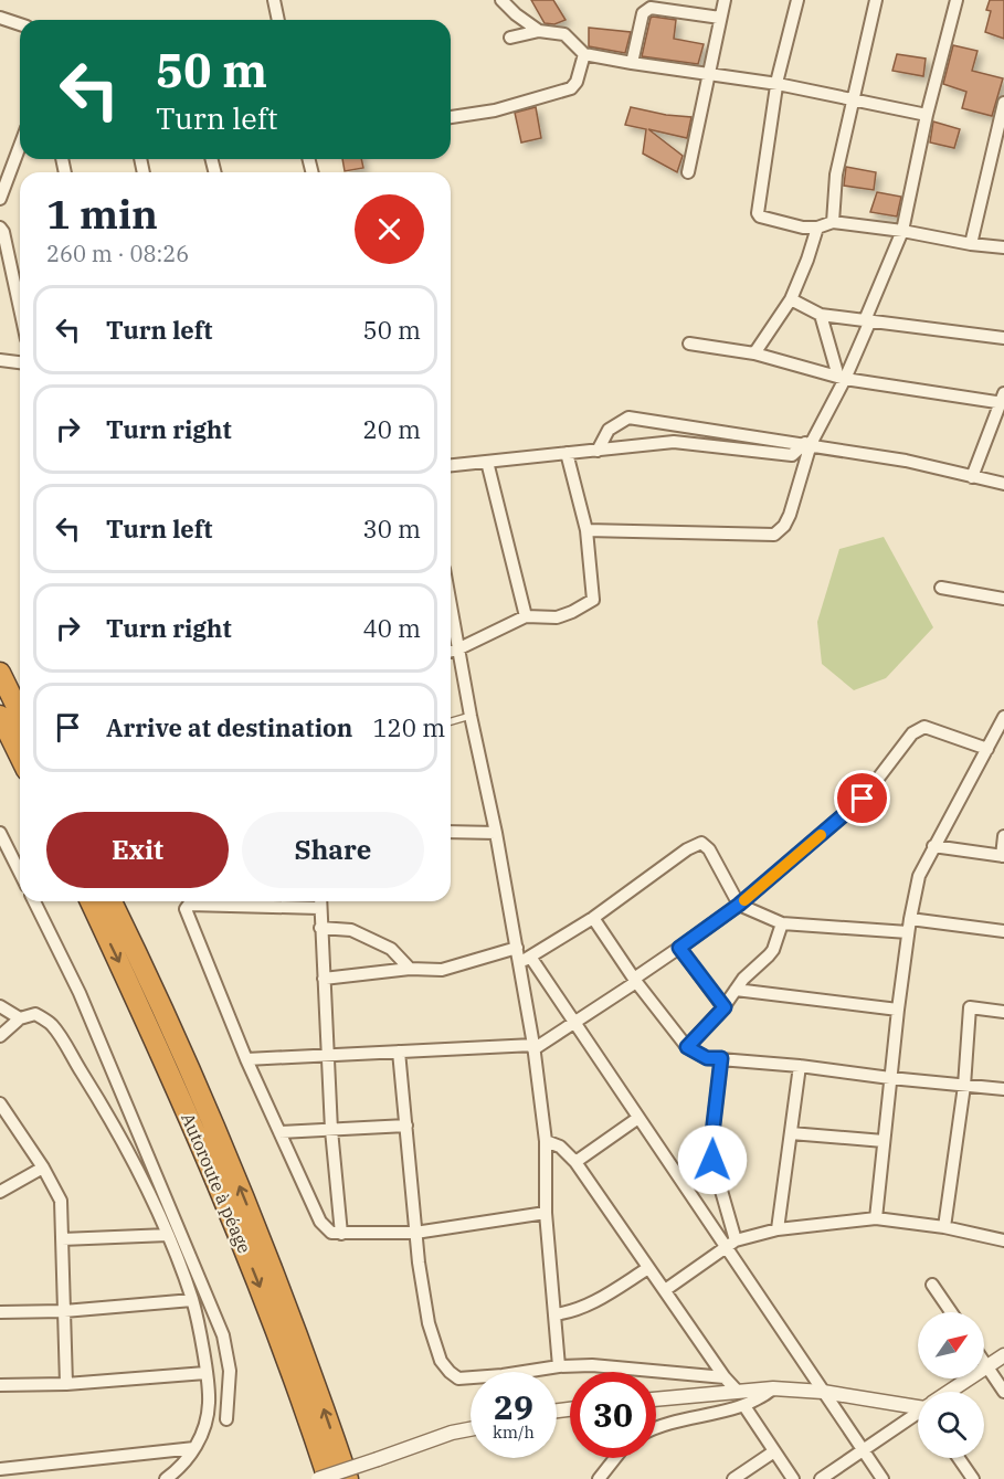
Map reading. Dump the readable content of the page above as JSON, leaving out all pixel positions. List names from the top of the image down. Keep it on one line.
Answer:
{"streets":{"highway":["Autoroute à péage"]},"north":"top right","page":{"turn":["50 m","Turn left"],"heading":["1 min","260 m · 08:26"],"list":[{"name":"Turn left","value":"50 m"},{"name":"Turn right","value":"20 m"},{"name":"Turn left","value":"30 m"},{"name":"Turn right","value":"40 m"},{"name":"Arrive at destination","value":"120 m"}],"buttons":["Exit","Share"],"speed":"29 km/h","limit":"30"}}
